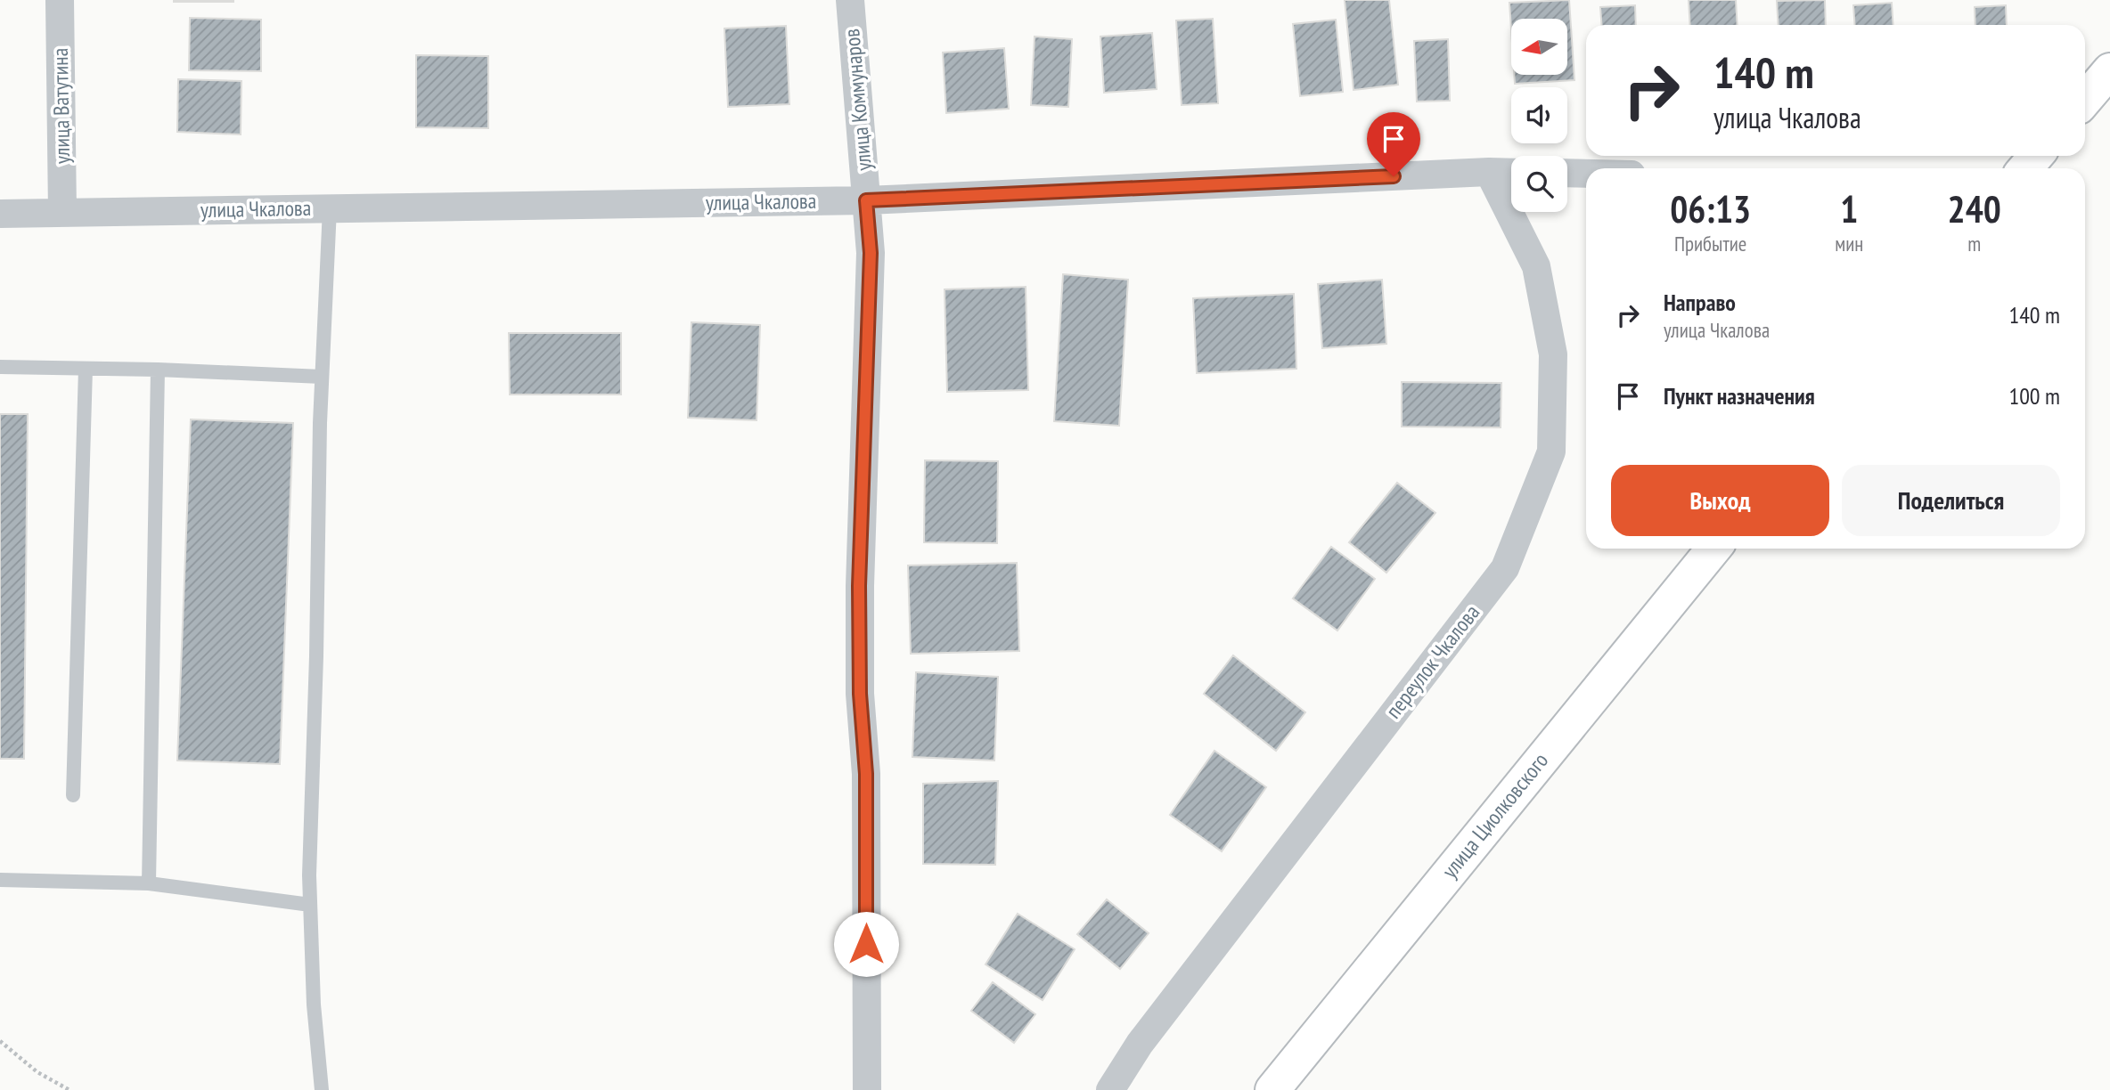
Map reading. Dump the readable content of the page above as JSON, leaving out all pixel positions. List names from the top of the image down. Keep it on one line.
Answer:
{"streets":{"main road":["улица Циолковского"],"street":["улица Коммунаров","улица Ватутина","улица Чкалова","переулок Чкалова"]},"crossings":[["улица Коммунаров","улица Чкалова"],["улица Ватутина","улица Чкалова"],["улица Чкалова","переулок Чкалова"]],"north":"left","page":{"turn":["140 m","улица Чкалова"],"eta":["06:13","Прибытие","1","мин","240","m"],"list":[{"name":"Направо","note":"улица Чкалова","value":"140 m"},{"name":"Пункт назначения","value":"100 m"}],"buttons":["Выход","Поделиться"]}}
